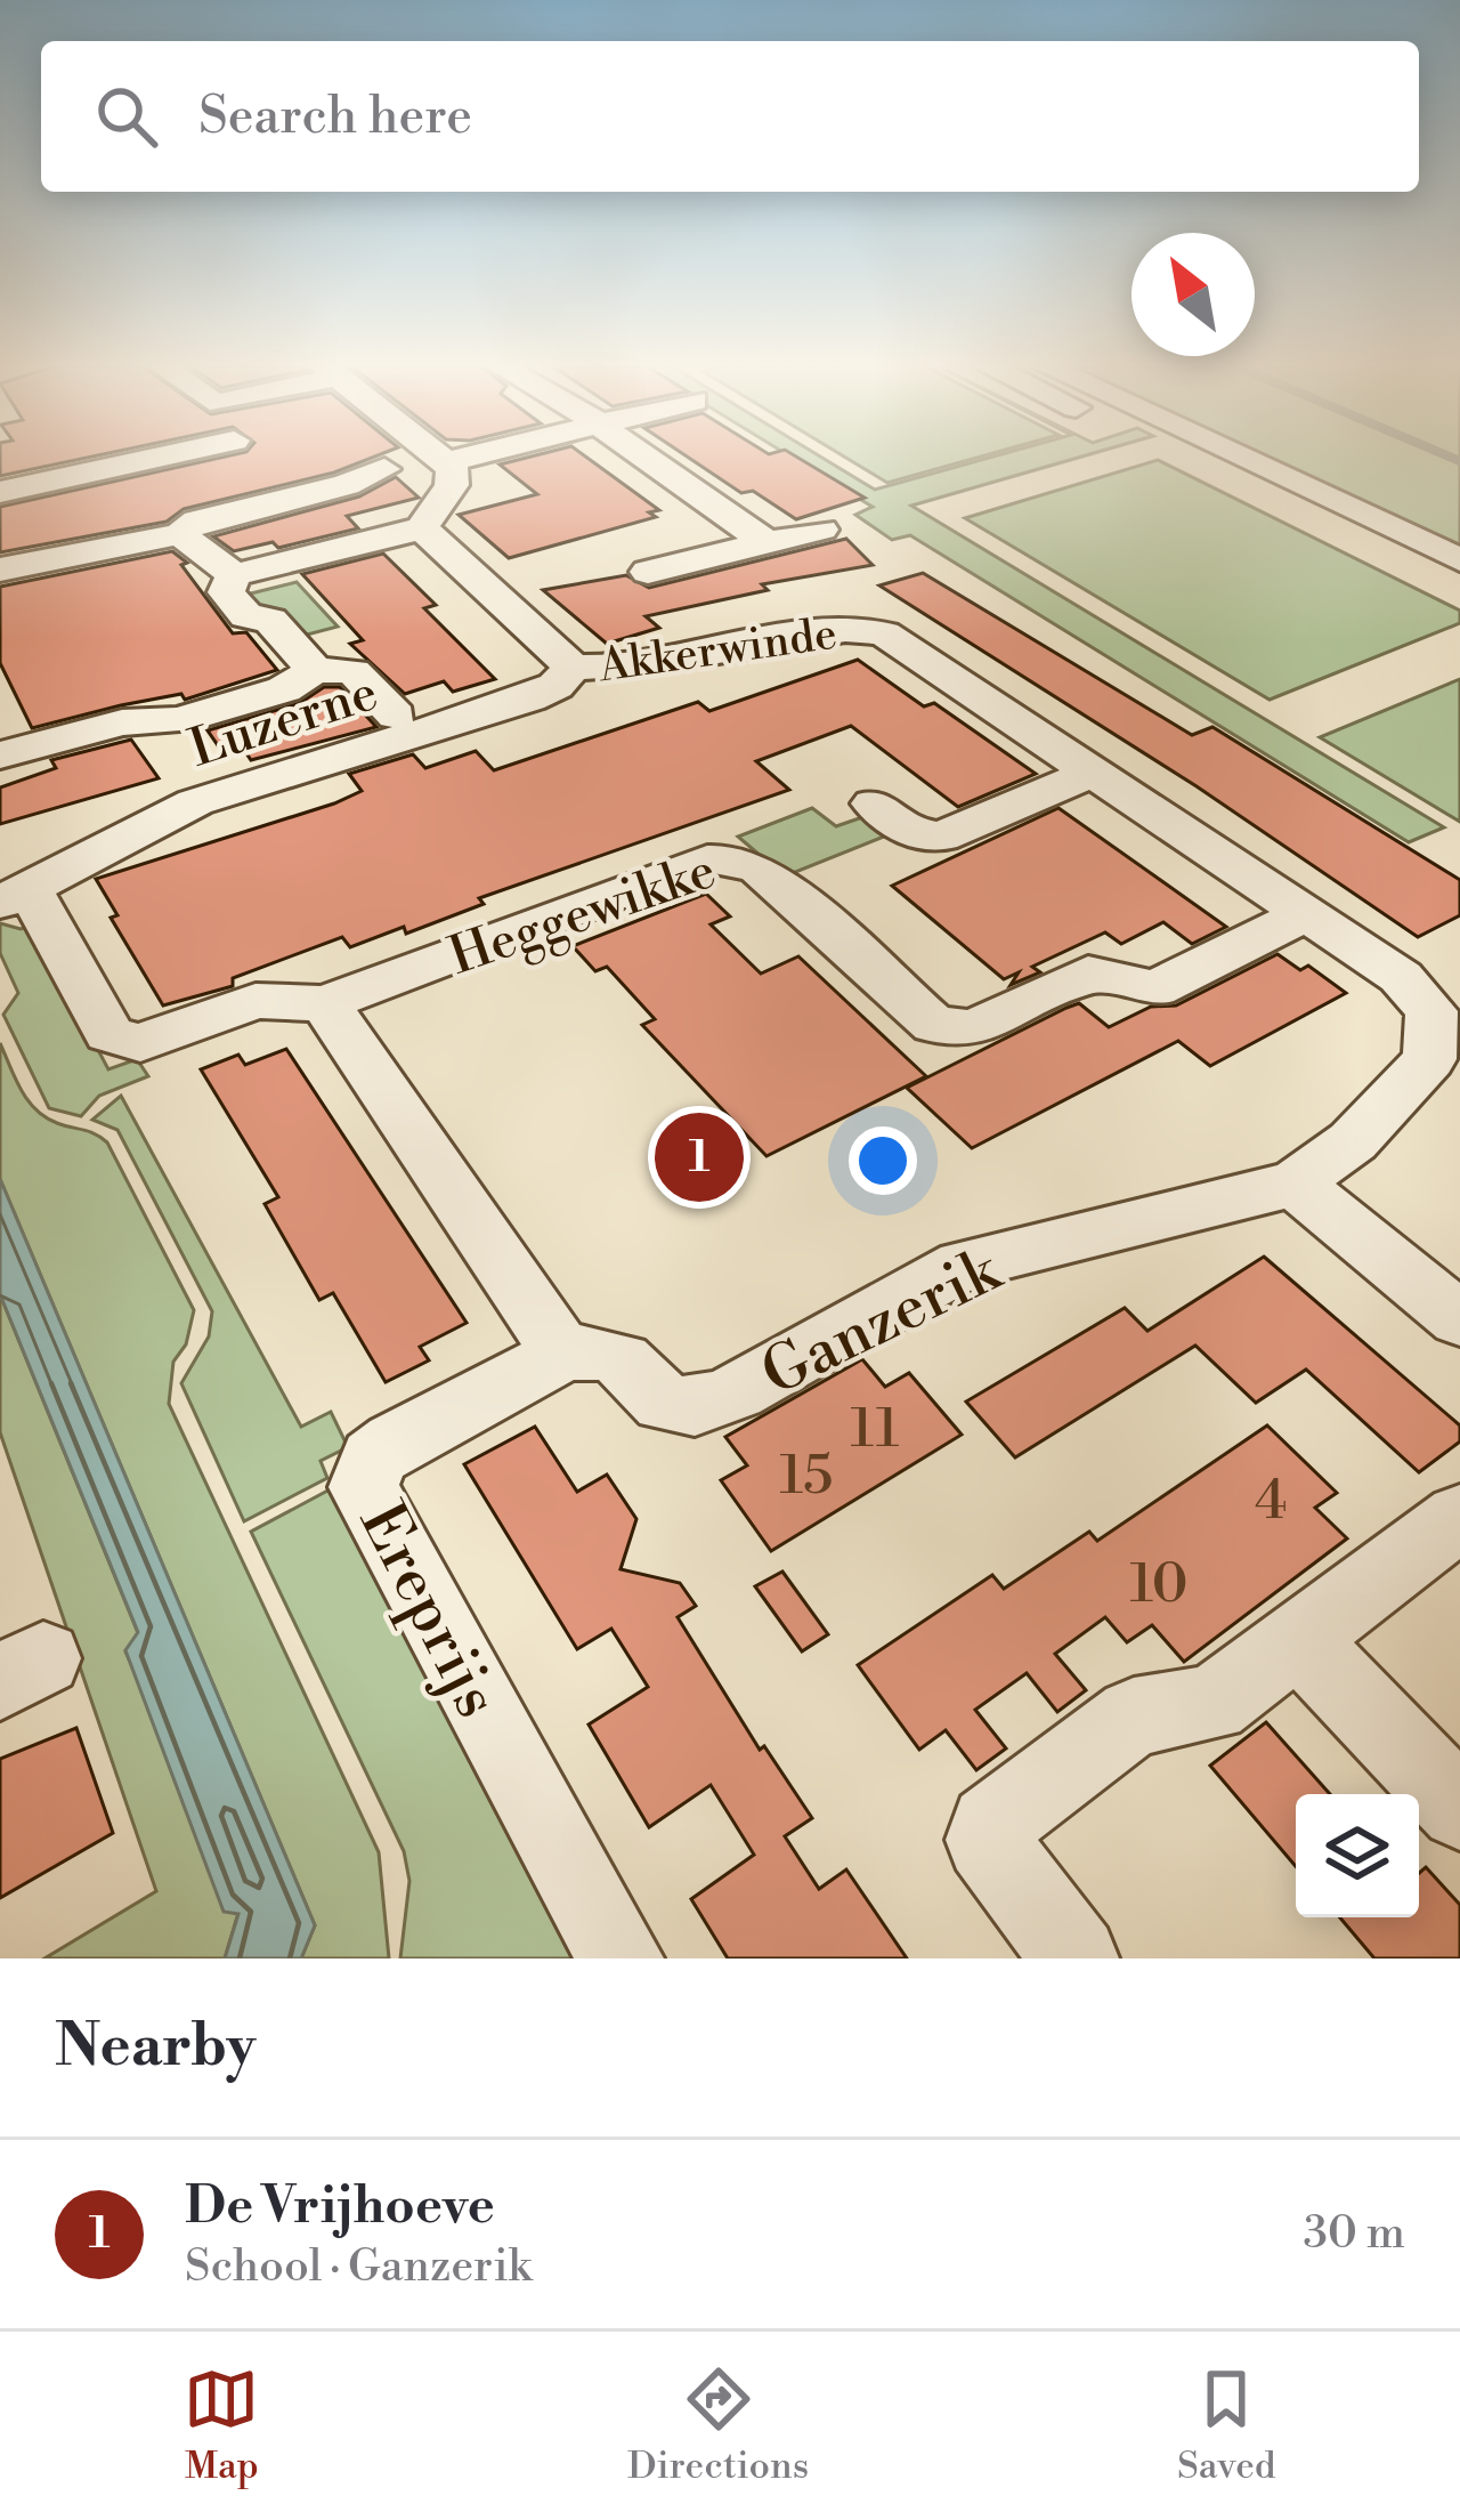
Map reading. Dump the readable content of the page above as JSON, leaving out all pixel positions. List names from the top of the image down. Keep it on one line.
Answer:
{"streets":{"street":["Akkerwinde","Luzerne","Heggewikke","Ganzerik","Ereprijs"]},"crossings":[["Akkerwinde","Luzerne"],["Akkerwinde","Heggewikke"],["Akkerwinde","Ganzerik"],["Luzerne","Heggewikke"],["Ganzerik","Ereprijs"]],"house_numbers":["11","15","4","10"],"north":"top left","page":{"search":"Search here","pins":"1","heading":"Nearby","list":[{"mark":"1","name":"De Vrijhoeve","note":"School · Ganzerik","value":"30 m"}],"nav":["Map","Directions","Saved"]}}
